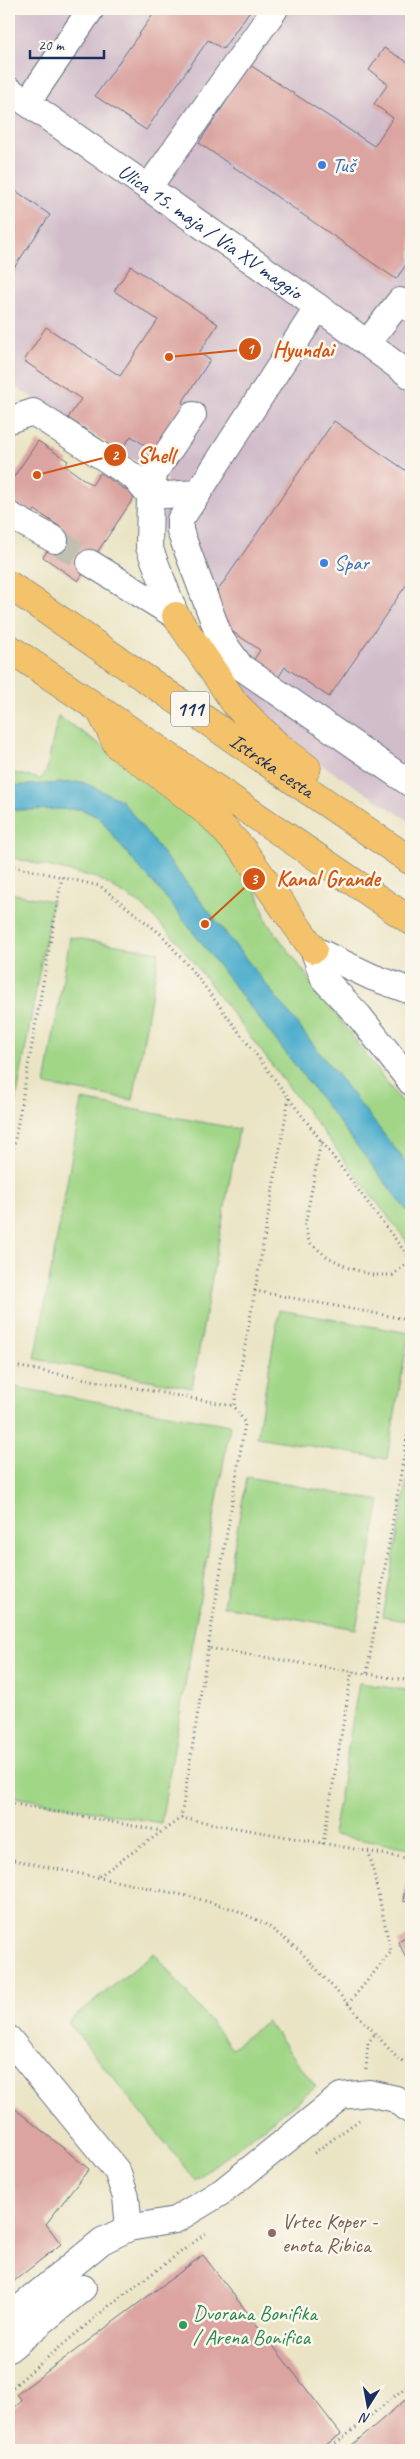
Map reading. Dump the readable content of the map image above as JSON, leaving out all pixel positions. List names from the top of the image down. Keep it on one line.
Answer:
{"streets":{"highway":["111","Istrska cesta"],"street":["Ulica 15. maja / Via XV maggio"]},"places":["Tuš","Hyundai","Shell","Spar","Kanal Grande","Vrtec Koper - enota Ribica","Dvorana Bonifika / Arena Bonifica"],"scale_bar":"20 m","north":"bottom"}
